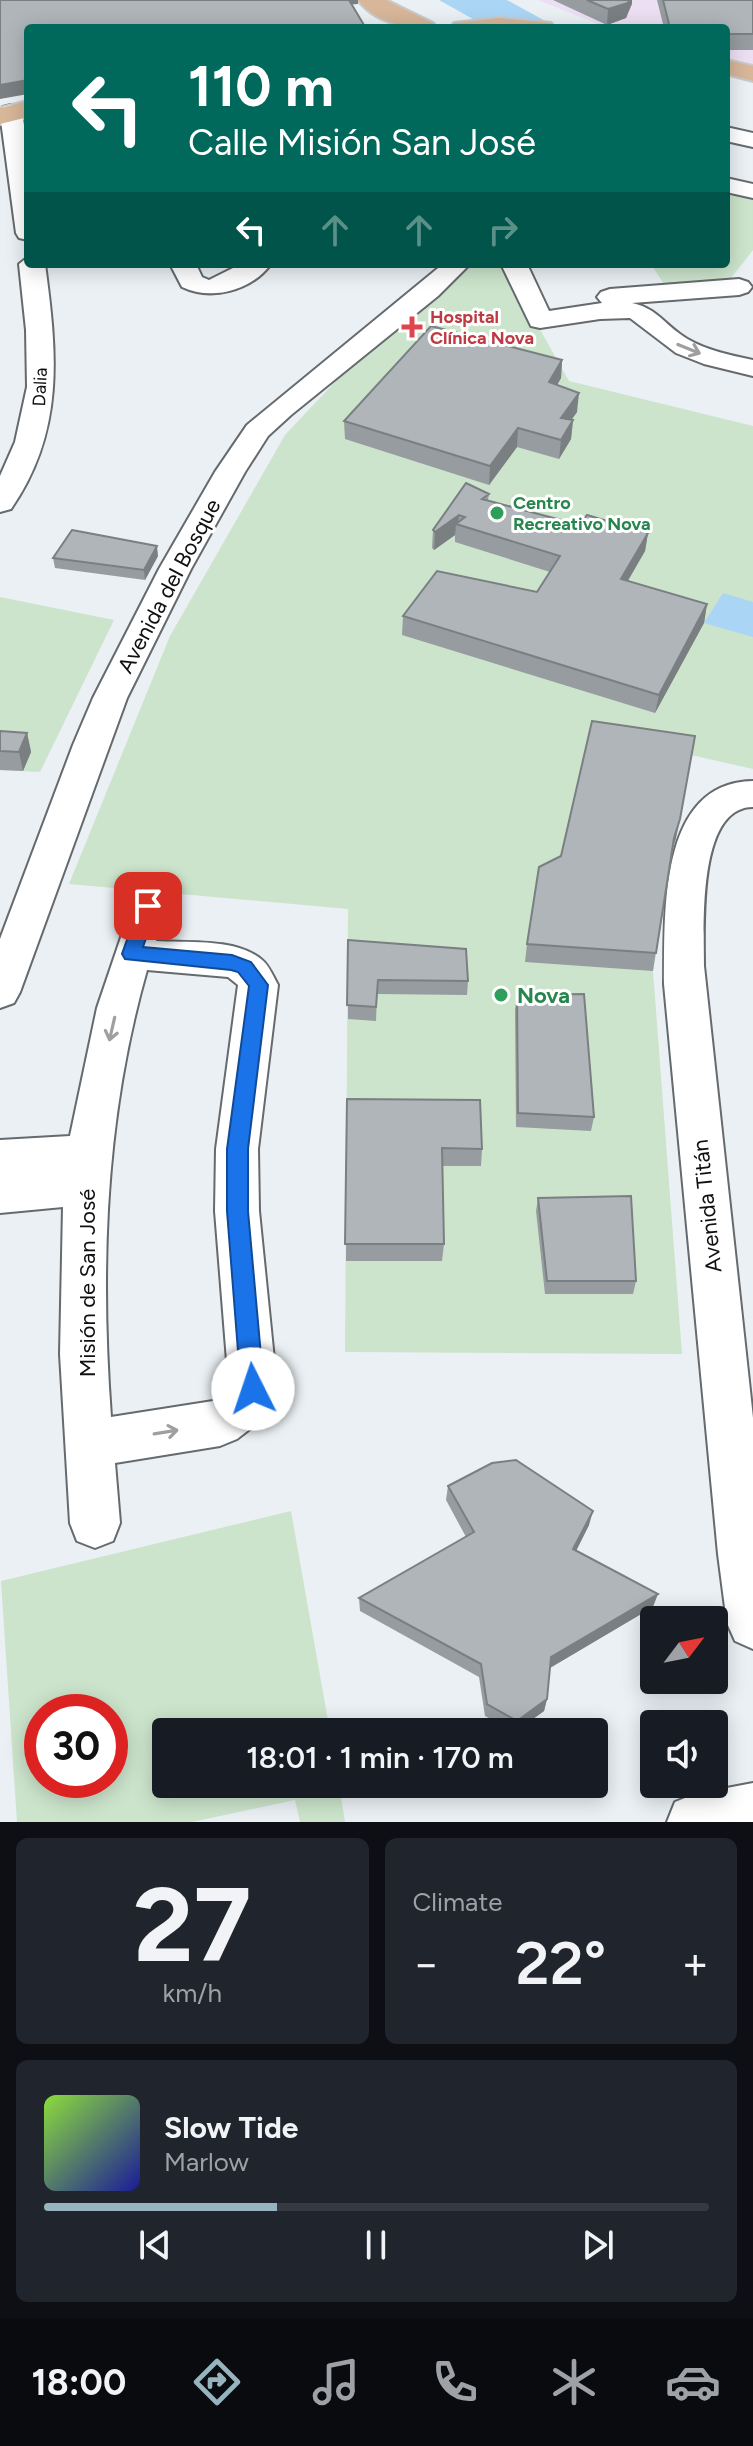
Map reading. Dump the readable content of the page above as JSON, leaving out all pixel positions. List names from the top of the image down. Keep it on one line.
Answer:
{"streets":{"street":["Dalia","Avenida del Bosque","Avenida Titán","Misión de San José"]},"one_way":["Misión de San José"],"places":{"health":["Hospital Clínica Nova"],"other":["Centro Recreativo Nova","Nova"]},"north":"top right","page":{"turn":["110 m","Calle Misión San José"],"limit":"30","trip":"18:01 · 1 min · 170 m","tile":[["27","km/h"],"Climate"],"heat":["−","22°","+"],"song":["Slow Tide","Marlow"],"tabs":"18:00"}}
